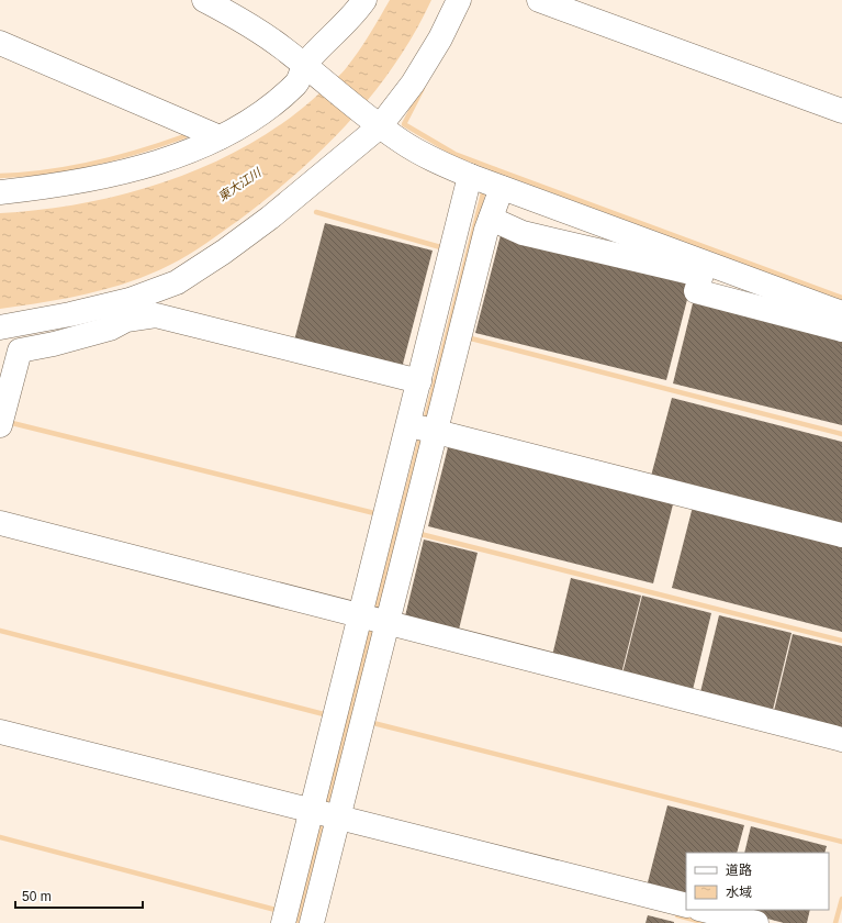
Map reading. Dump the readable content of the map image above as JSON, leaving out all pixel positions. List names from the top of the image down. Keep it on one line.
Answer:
{"water":["東大江川"],"legend":["道路","水域"],"scale_bar":"50 m"}
